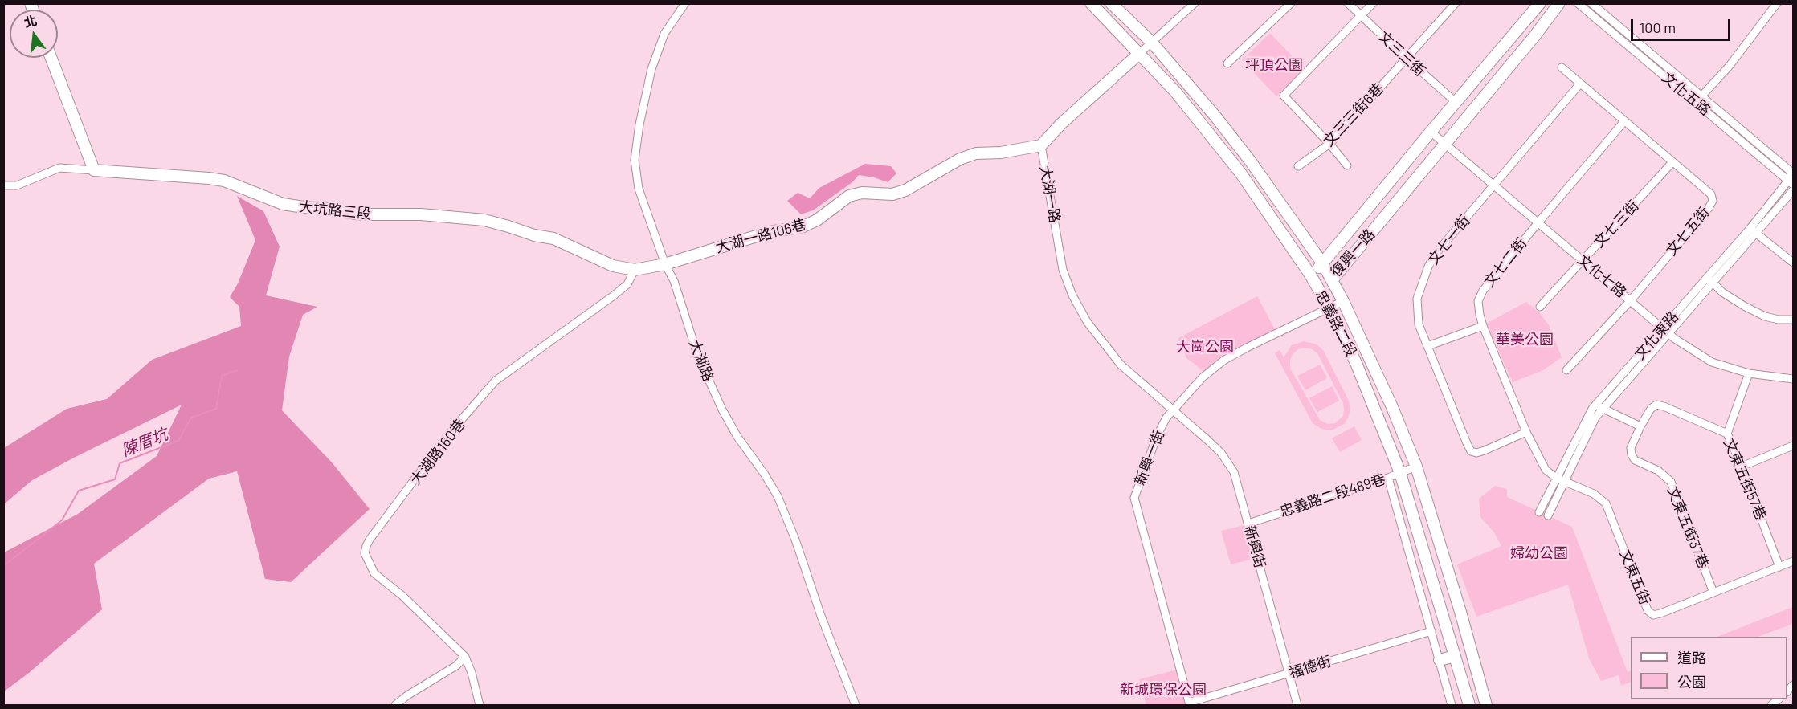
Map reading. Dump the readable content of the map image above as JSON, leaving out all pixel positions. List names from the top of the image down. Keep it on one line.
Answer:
{"streets":{"street":["文三三街","文化五路","文三三街6巷","大湖一路","大坑路三段","文七三街","文七五街","大湖一路106巷","文七一街","復興一路","文七二街","文化七路","忠義路二段","文化東路","大湖路","大湖路160巷","新興一街","文東五街57巷","忠義路二段489巷","文東五街37巷","新興街","文東五街","福德街"]},"crossings":[["文三三街","文三三街6巷"],["文三三街","復興一路"],["文化五路","文化東路"],["大湖一路","大湖一路106巷"],["大湖一路","忠義路二段"],["大湖一路","新興一街"],["大湖一路","新興街"],["大坑路三段","大湖一路106巷"],["大坑路三段","大湖路"],["大坑路三段","大湖路160巷"],["文七三街","文七五街"],["文七三街","文化七路"],["文七五街","文七一街"],["文七五街","文七二街"],["文七五街","文化七路"],["大湖一路106巷","大湖路"],["文七一街","文七二街"],["文七一街","文化七路"],["復興一路","文化七路"],["復興一路","忠義路二段"],["文七二街","文化七路"],["文七二街","文化東路"],["文七二街","文東五街"],["文化七路","文化東路"],["忠義路二段","新興一街"],["忠義路二段","忠義路二段489巷"],["文化東路","文東五街"],["新興一街","新興街"],["新興一街","福德街"],["文東五街57巷","文東五街37巷"],["文東五街57巷","文東五街"],["忠義路二段489巷","新興街"],["文東五街37巷","文東五街"],["新興街","福德街"]],"water":["陳厝坑"],"parks":["坪頂公園","華美公園","大崗公園","婦幼公園","新城環保公園"],"legend":["道路","公園"],"scale_bar":"100 m","north":"top"}
